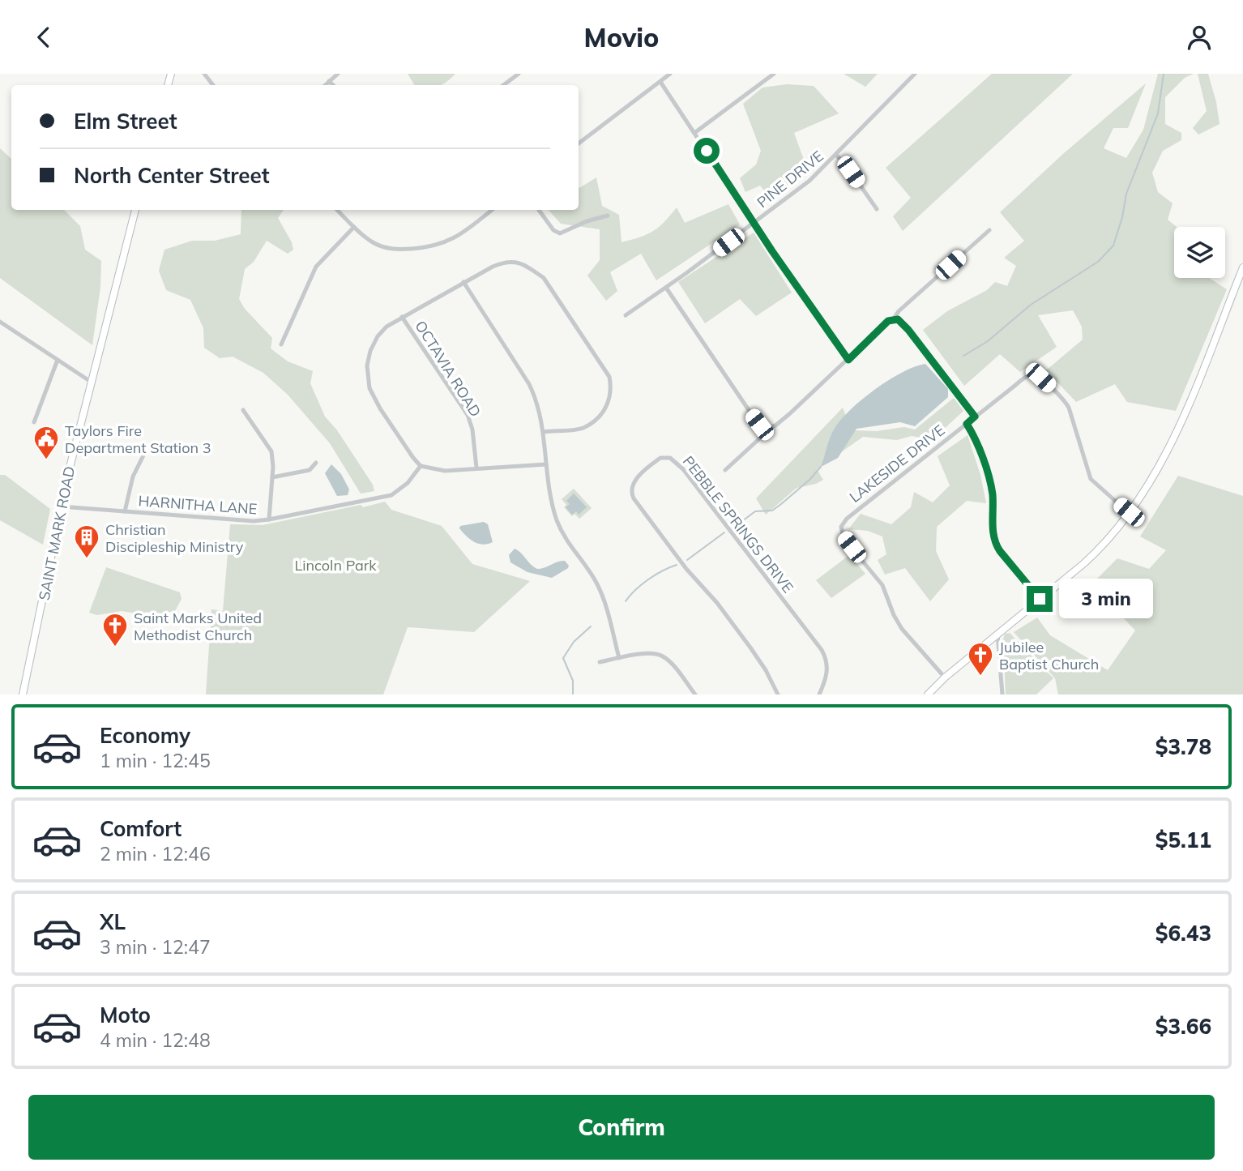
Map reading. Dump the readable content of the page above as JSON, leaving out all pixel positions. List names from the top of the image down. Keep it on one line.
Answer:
{"streets":{"street":["PINE DRIVE","OCTAVIA ROAD","LAKESIDE DRIVE","HARNITHA LANE","PEBBLE SPRINGS DRIVE","SAINT MARK ROAD"]},"crossings":[["HARNITHA LANE","SAINT MARK ROAD"]],"parks":["Lincoln Park"],"places":{"public building":["Taylors Fire Department Station 3"],"building":["Christian Discipleship Ministry"],"church":["Saint Marks United Methodist Church","Jubilee Baptist Church"]},"page":{"header":"Movio","banner":["Elm Street","North Center Street"],"bubble":"3 min","list":[{"name":"Economy","note":"1 min · 12:45","value":"$3.78"},{"name":"Comfort","note":"2 min · 12:46","value":"$5.11"},{"name":"XL","note":"3 min · 12:47","value":"$6.43"},{"name":"Moto","note":"4 min · 12:48","value":"$3.66"}],"buttons":"Confirm"}}
